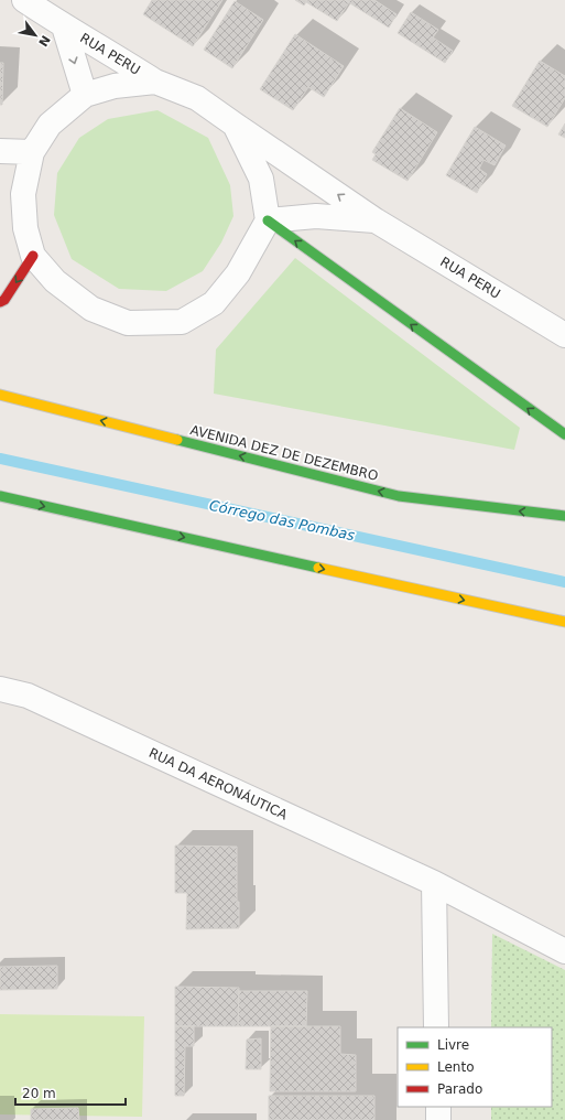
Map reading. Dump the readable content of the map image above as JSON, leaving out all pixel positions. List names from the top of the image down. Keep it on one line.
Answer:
{"streets":{"highway":["AVENIDA DEZ DE DEZEMBRO"],"street":["RUA PERU","RUA DA AERONÁUTICA"]},"one_way":["AVENIDA DEZ DE DEZEMBRO"],"water":["Córrego das Pombas"],"legend":["Livre","Lento","Parado"],"scale_bar":"20 m","north":"bottom right"}
